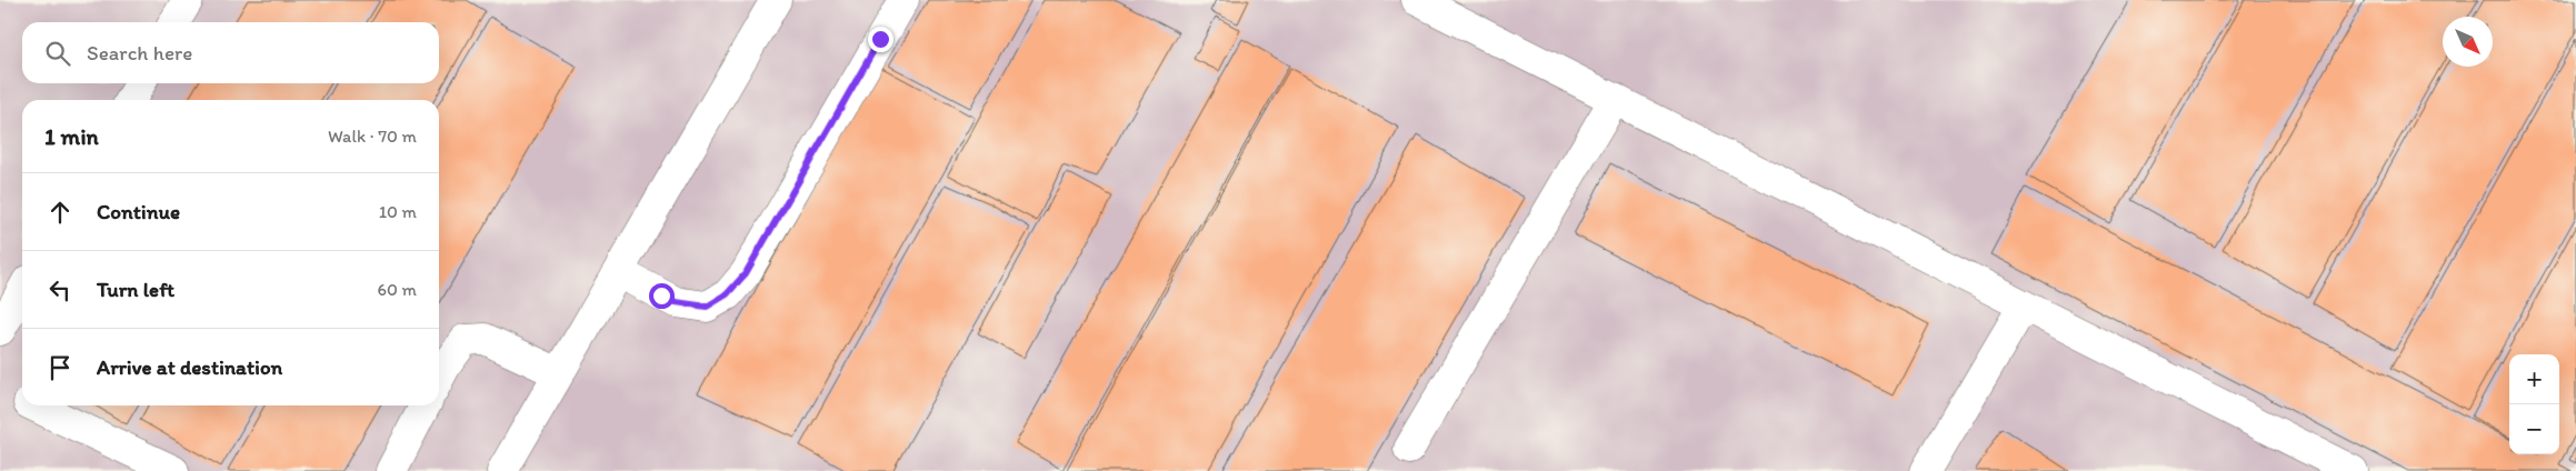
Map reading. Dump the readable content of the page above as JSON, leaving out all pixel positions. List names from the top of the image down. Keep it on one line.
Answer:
{"north":"bottom right","page":{"search":"Search here","heading":["1 min","Walk · 70 m"],"list":[["Continue","10 m"],["Turn left","60 m"],"Arrive at destination"],"map_buttons":["+","−"]}}
